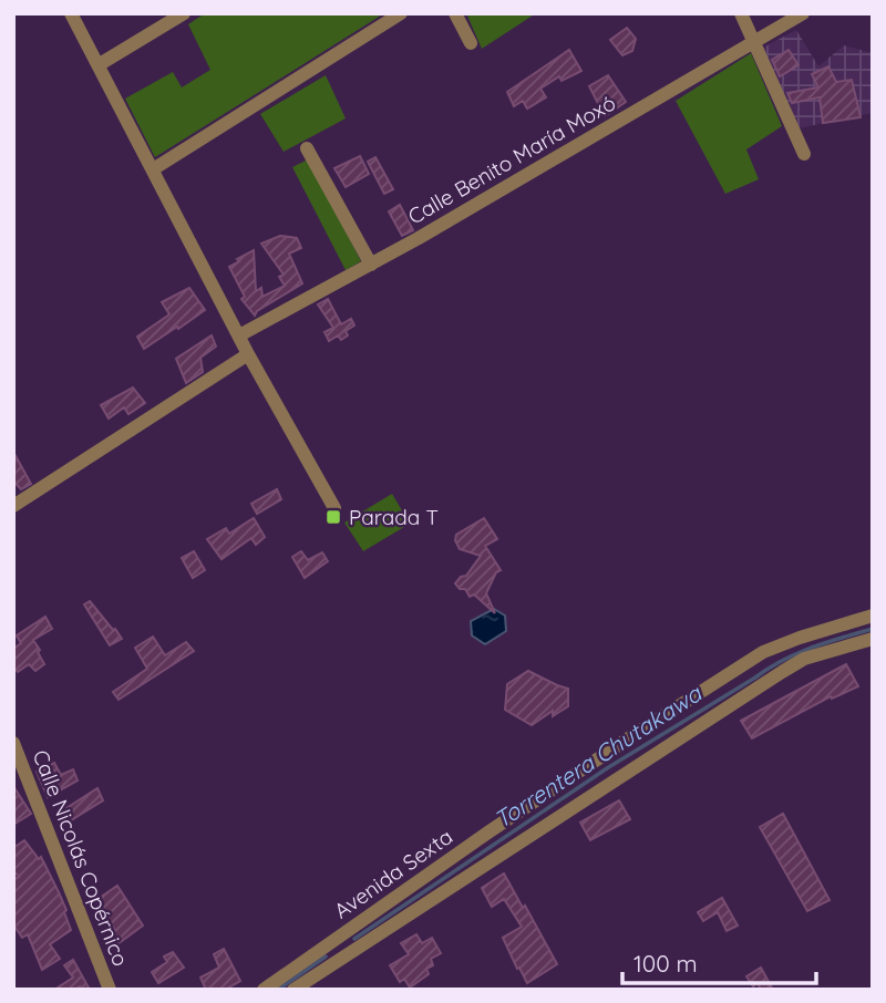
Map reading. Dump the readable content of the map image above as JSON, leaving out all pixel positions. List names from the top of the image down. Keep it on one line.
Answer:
{"streets":{"street":["Calle Benito María Moxó","Calle Nicolás Copérnico","Avenida Sexta"]},"water":["Torrentera Chutakawa"],"places":{"transit":["Parada T"]},"scale_bar":"100 m"}
